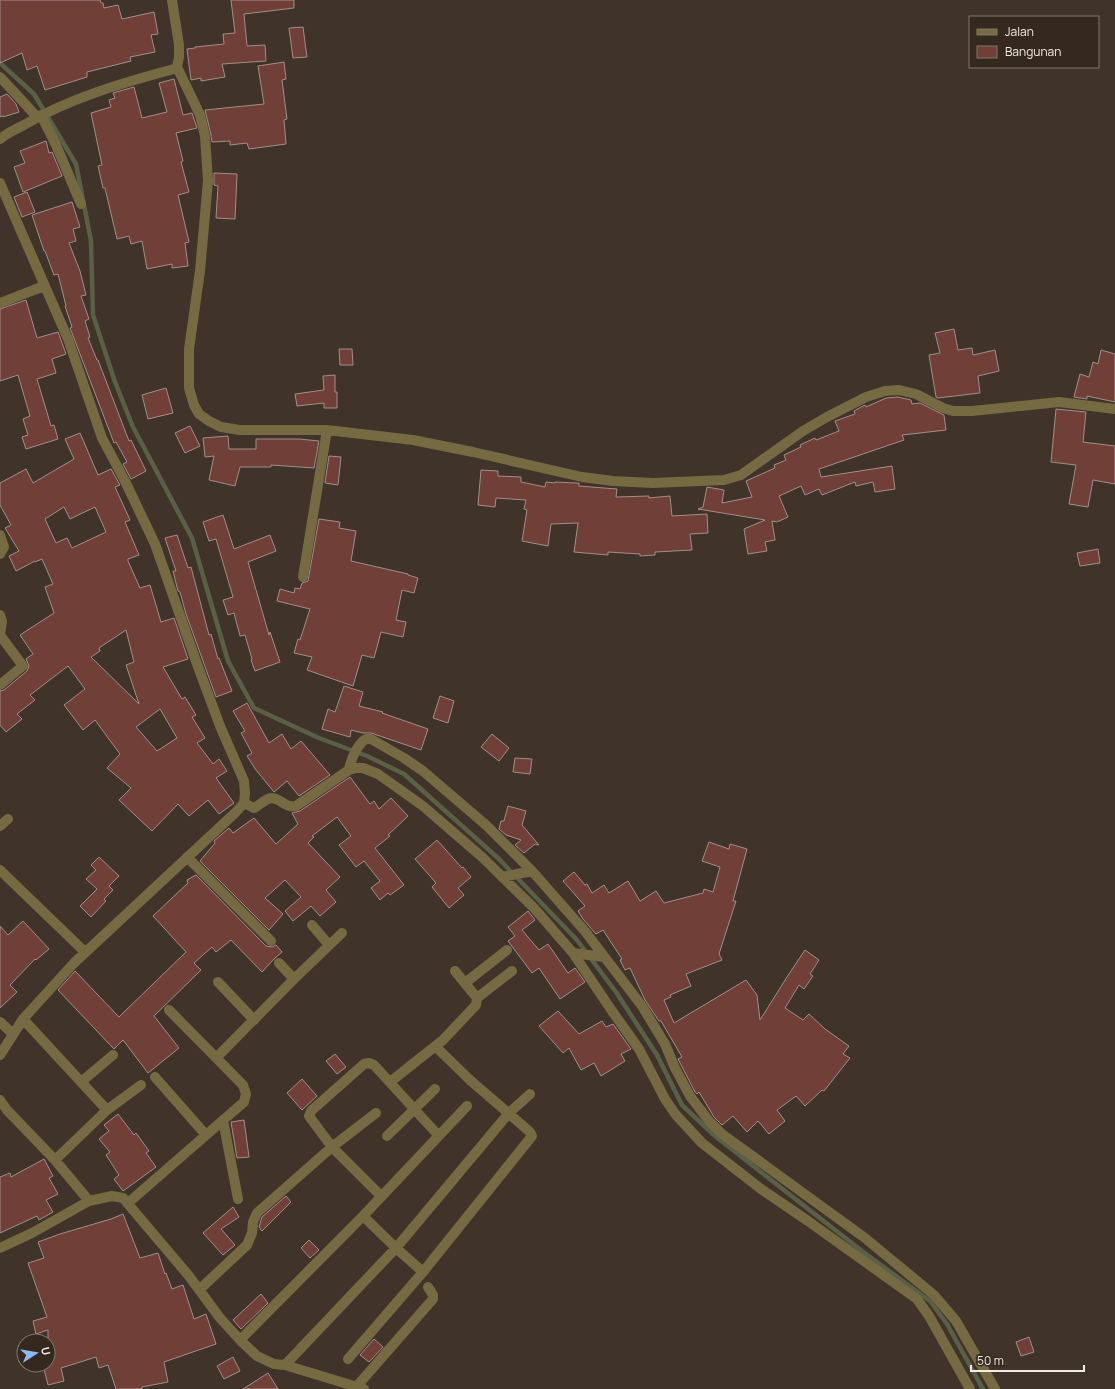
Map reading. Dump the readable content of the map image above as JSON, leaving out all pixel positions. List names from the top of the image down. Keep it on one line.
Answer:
{"legend":["Jalan","Bangunan"],"scale_bar":"50 m","north":"right"}
